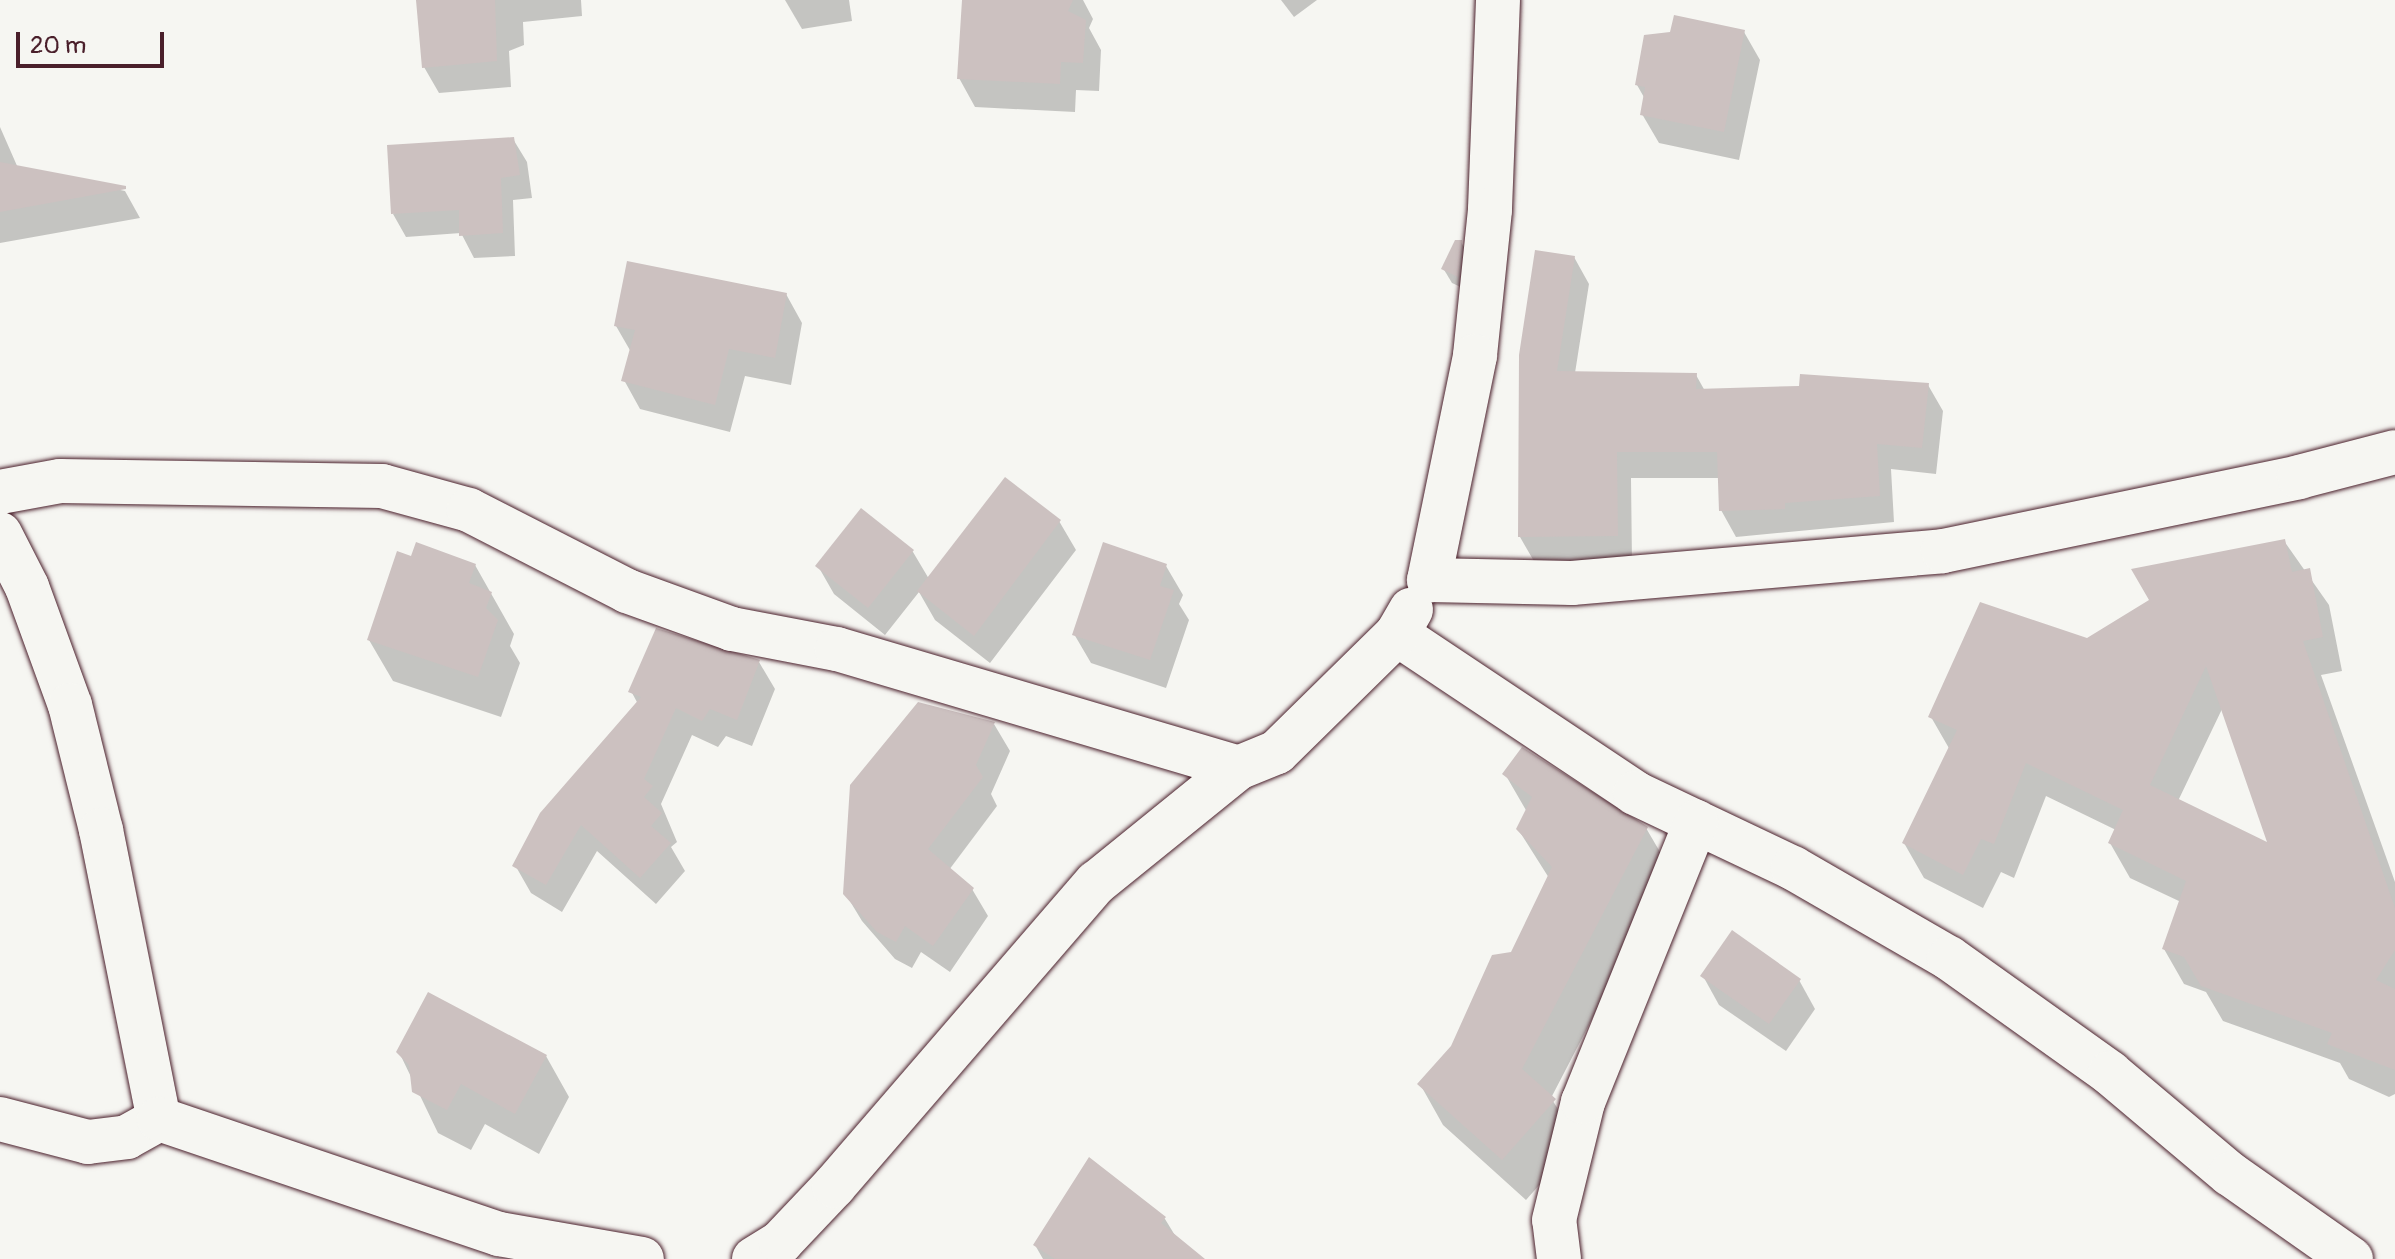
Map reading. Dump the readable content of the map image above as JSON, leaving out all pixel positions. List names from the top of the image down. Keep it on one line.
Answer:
{"scale_bar":"20 m"}
